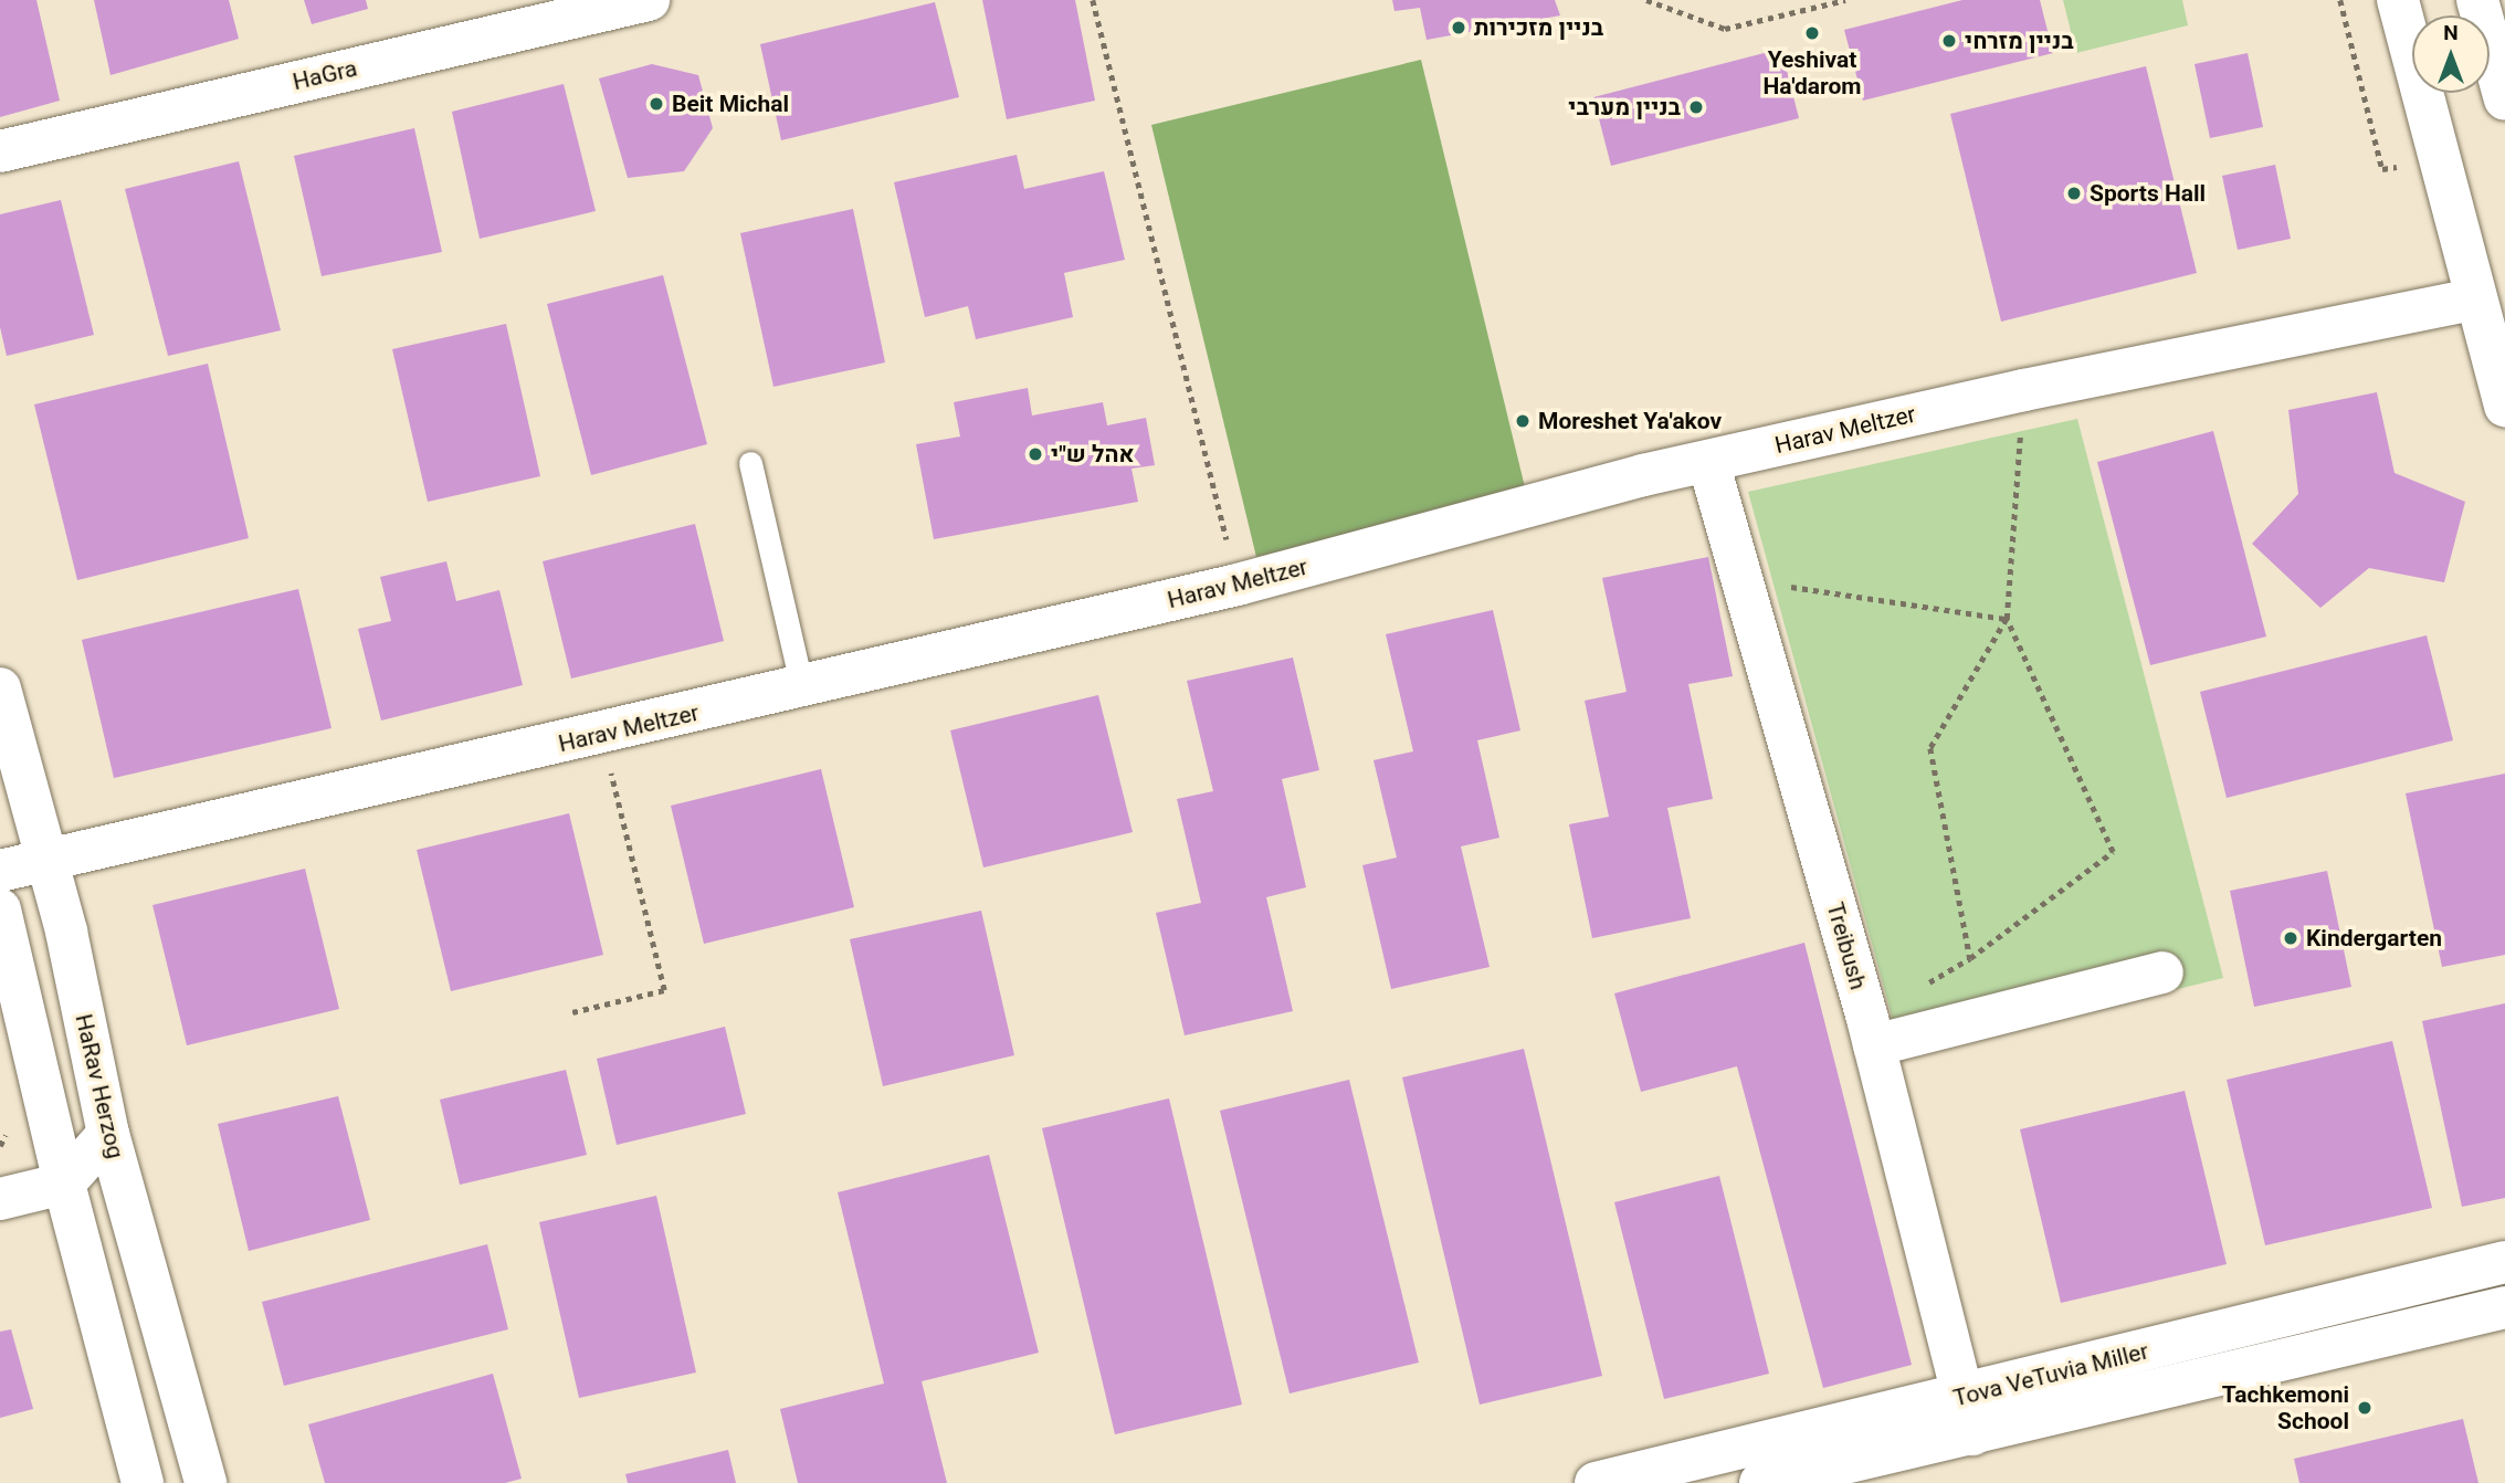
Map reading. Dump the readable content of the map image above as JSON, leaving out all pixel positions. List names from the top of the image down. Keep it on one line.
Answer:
{"streets":{"street":["HaGra","Harav Meltzer","Treibush","HaRav Herzog","Tova VeTuvia Miller"]},"crossings":[["Harav Meltzer","Treibush"],["Harav Meltzer","HaRav Herzog"],["Treibush","Tova VeTuvia Miller"]],"places":["בניין מזכירות","Yeshivat Ha'darom","בניין מזרחי","Beit Michal","בניין מערבי","Sports Hall","Moreshet Ya'akov","אהל ש\"י","Kindergarten","Tachkemoni School"],"north":"top"}
